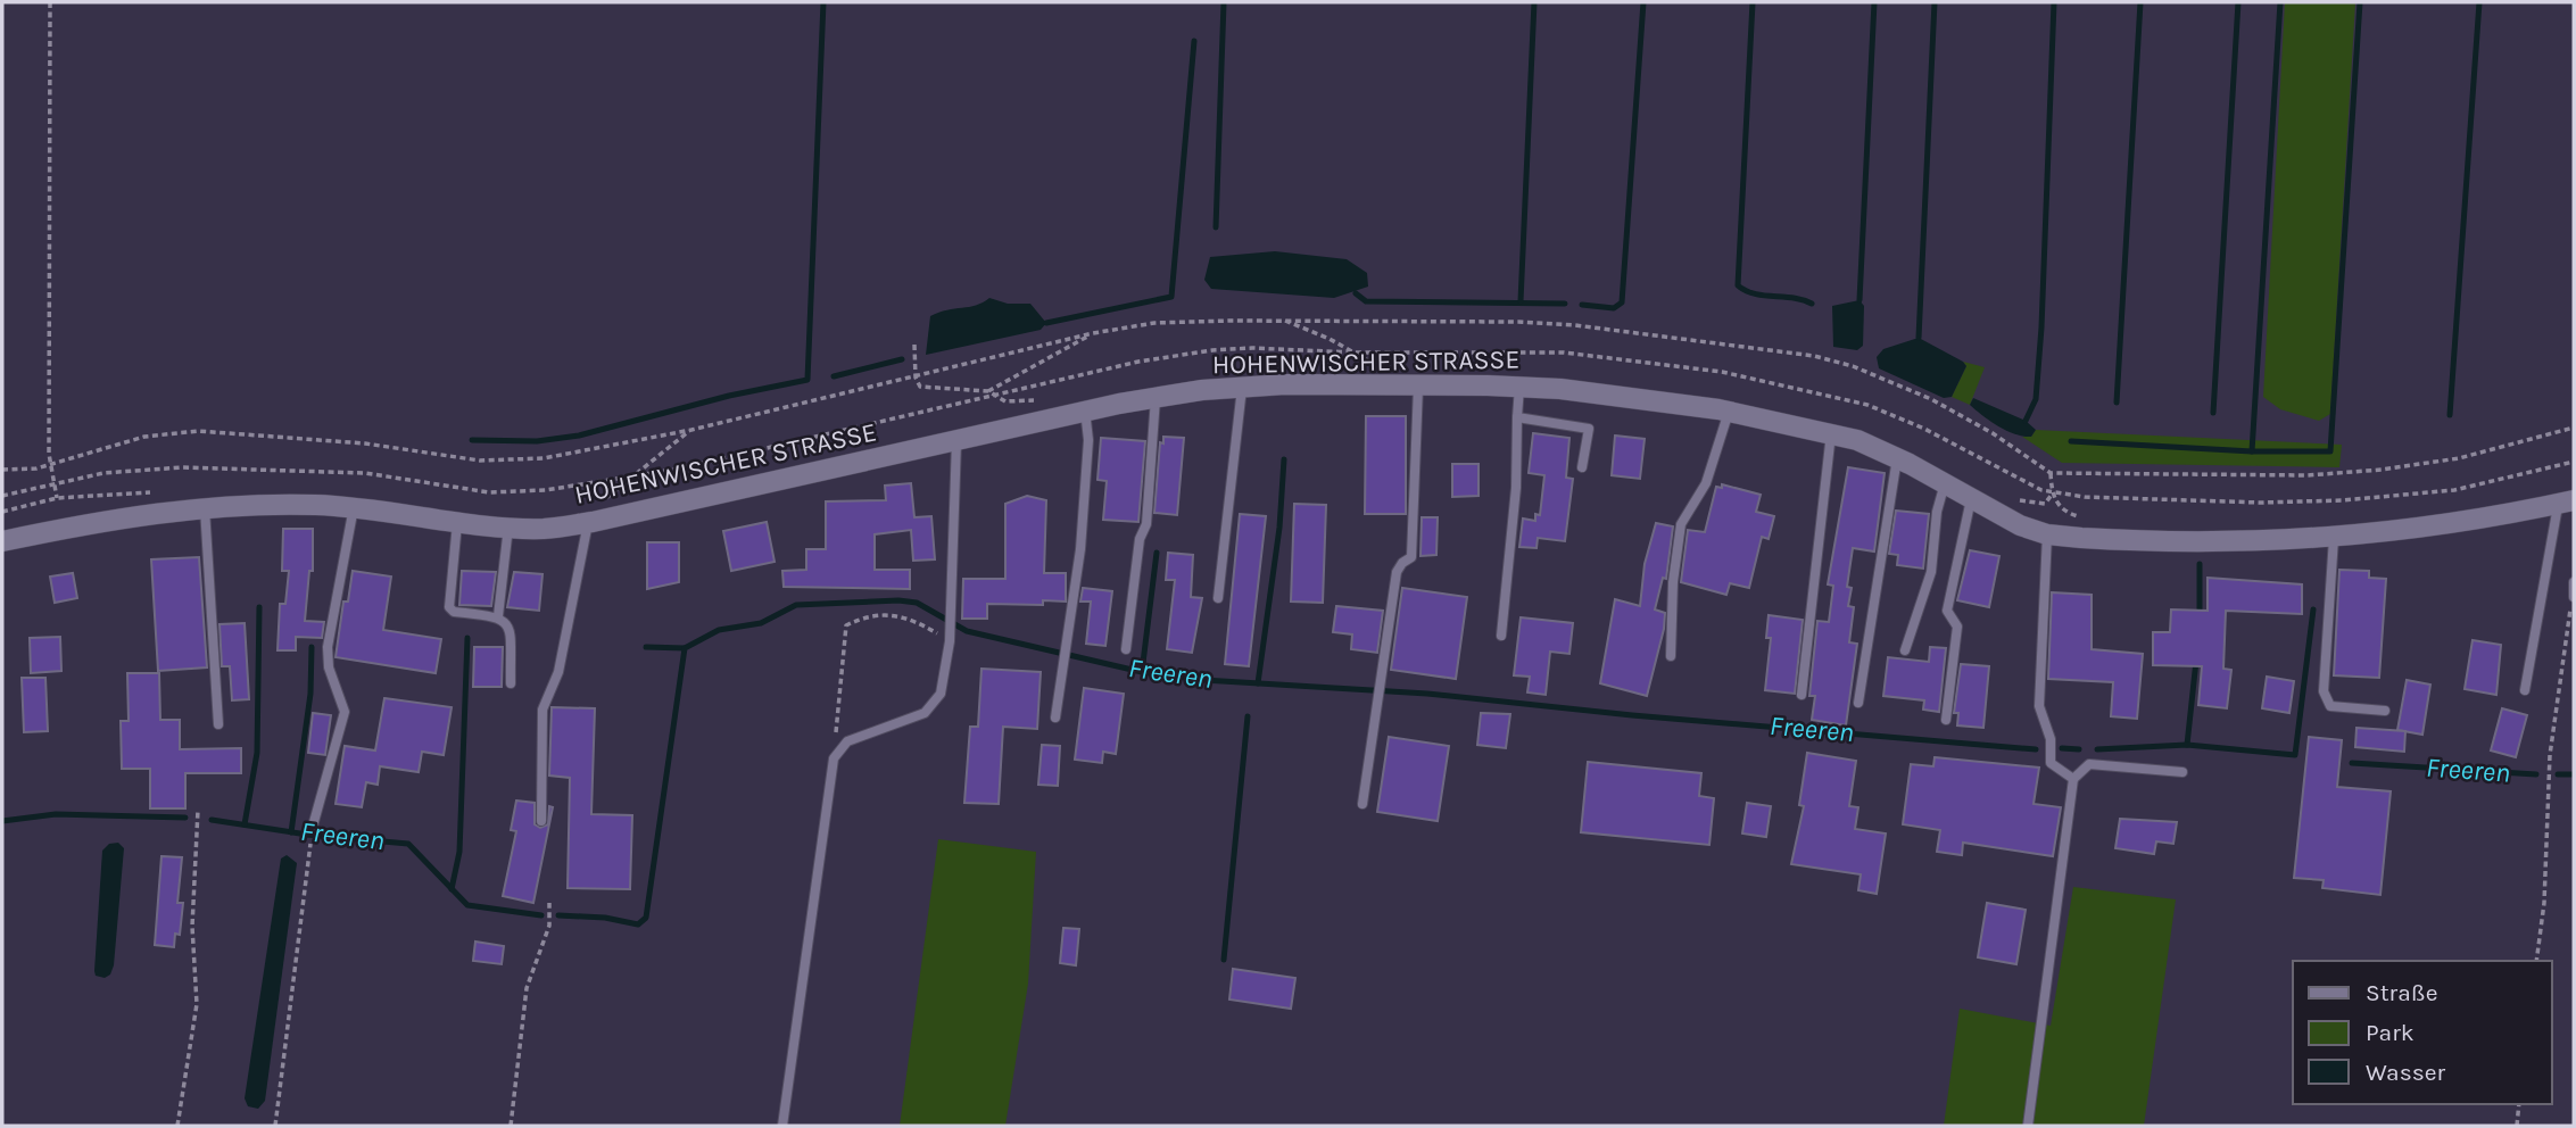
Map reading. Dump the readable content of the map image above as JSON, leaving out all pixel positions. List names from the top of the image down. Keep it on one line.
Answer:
{"streets":{"main road":["HOHENWISCHER STRASSE"]},"water":["Freeren"],"legend":["Straße","Park","Wasser"]}
